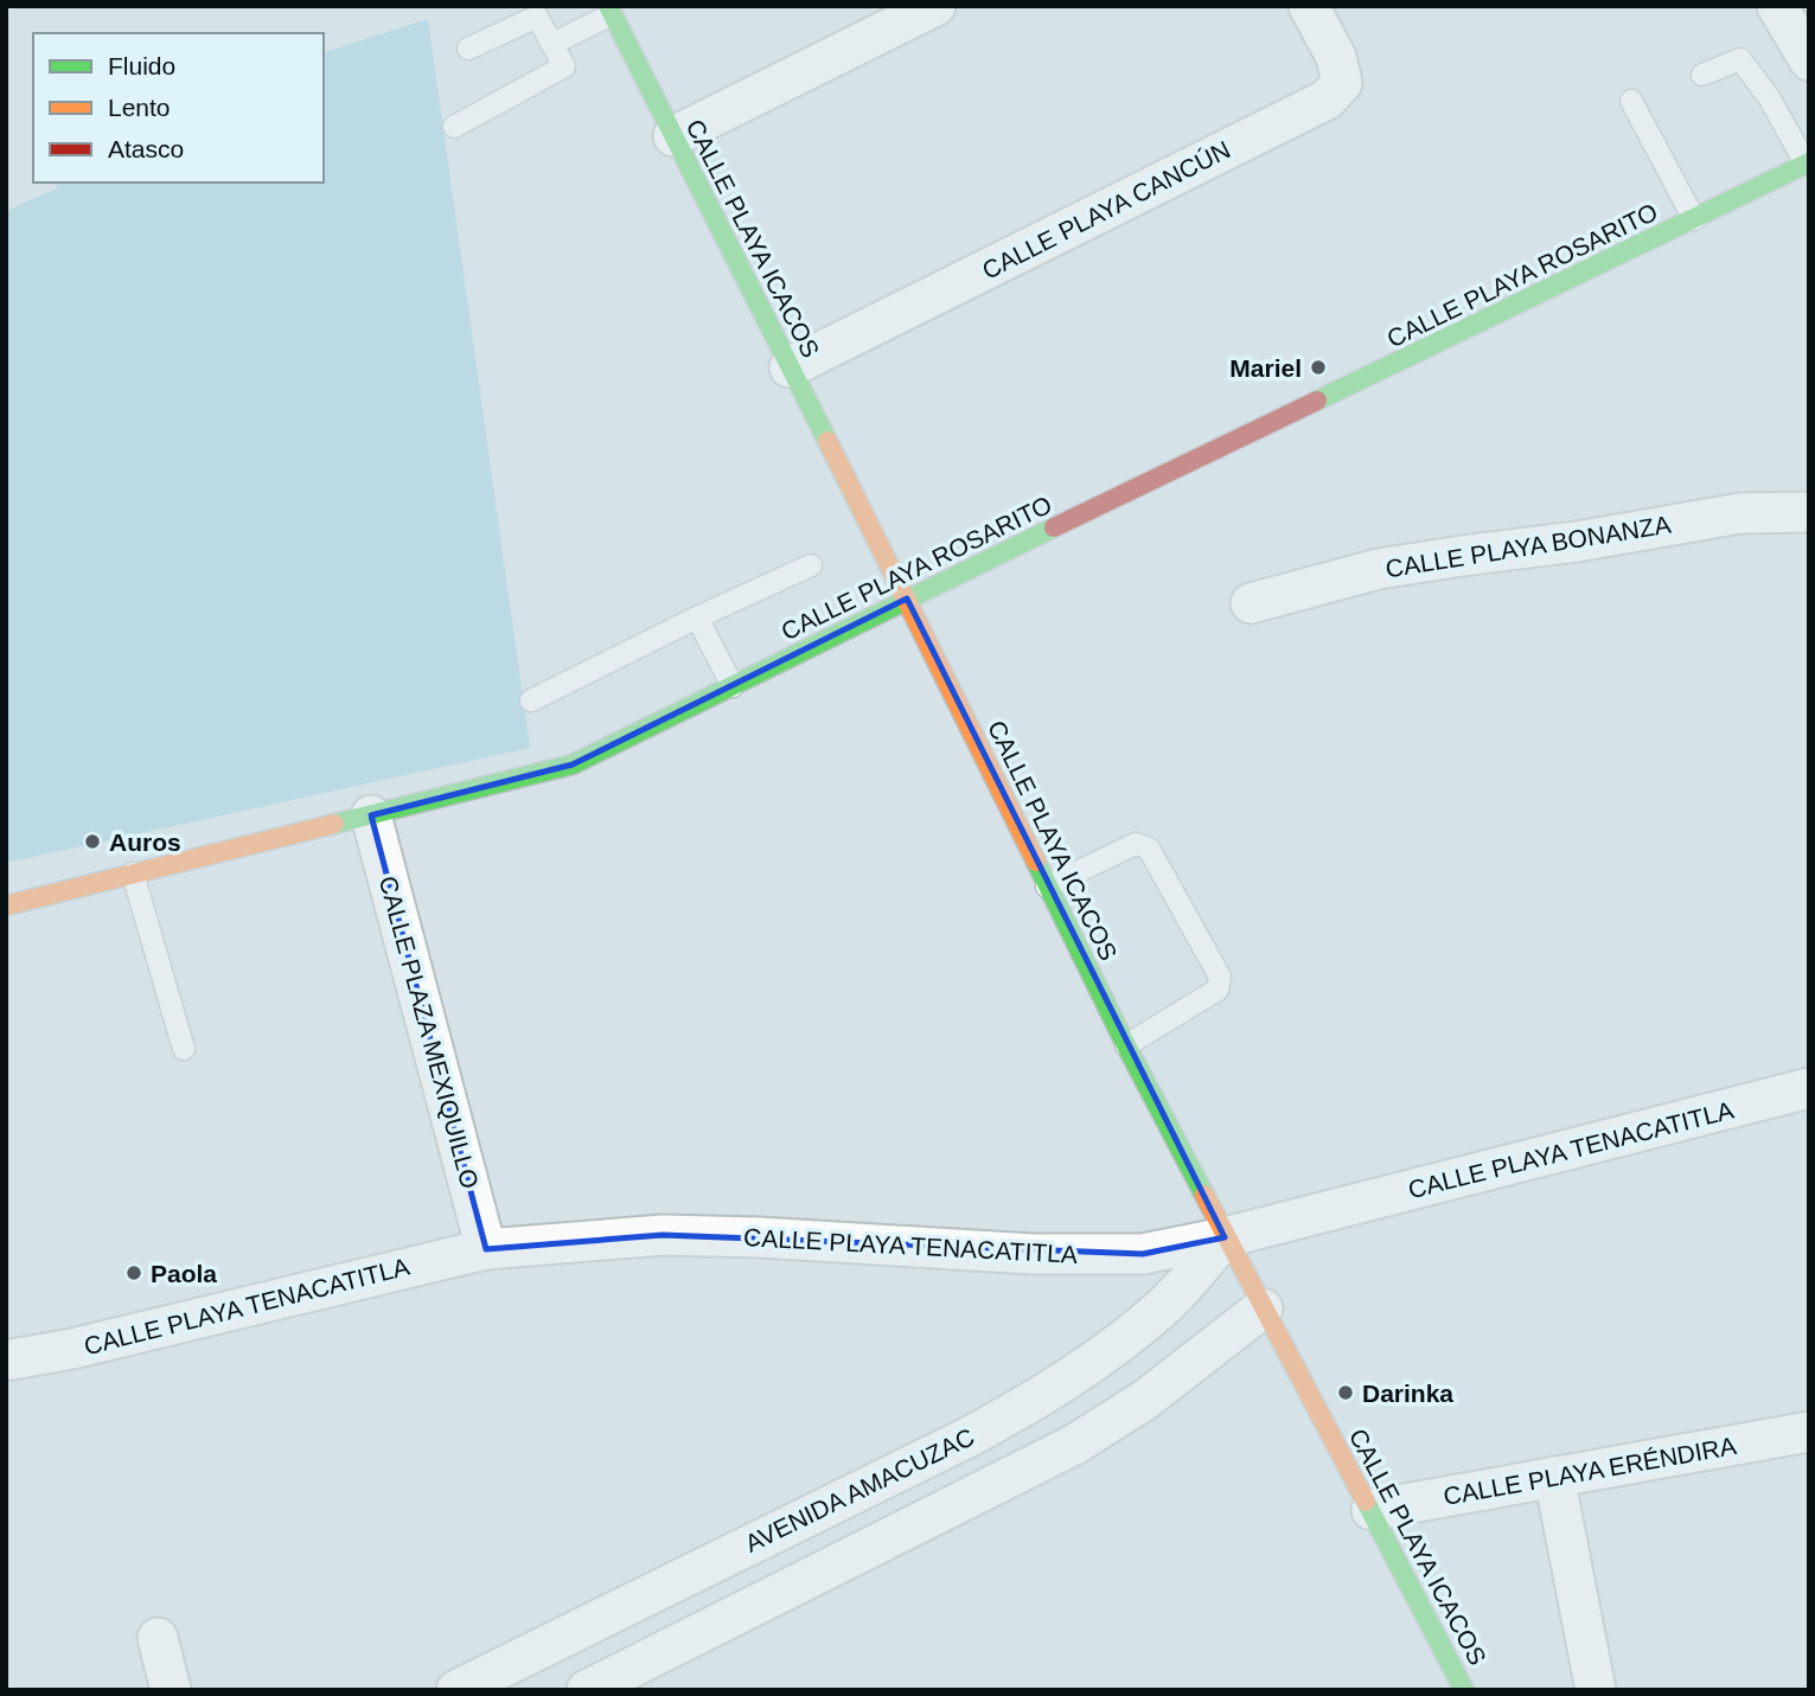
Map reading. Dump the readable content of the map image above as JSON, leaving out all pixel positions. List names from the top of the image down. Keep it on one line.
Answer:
{"streets":{"street":["CALLE PLAYA CANCÚN","CALLE PLAYA ICACOS","CALLE PLAYA ROSARITO","CALLE PLAYA BONANZA","CALLE PLAZA MEXIQUILLO","CALLE PLAYA TENACATITLA","CALLE PLAYA ERÉNDIRA","AVENIDA AMACUZAC"]},"crossings":[["CALLE PLAYA CANCÚN","CALLE PLAYA ICACOS"],["CALLE PLAYA ICACOS","CALLE PLAYA ROSARITO"],["CALLE PLAYA ICACOS","CALLE PLAYA TENACATITLA"],["CALLE PLAYA ICACOS","CALLE PLAYA ERÉNDIRA"],["CALLE PLAYA ICACOS","AVENIDA AMACUZAC"],["CALLE PLAYA ROSARITO","CALLE PLAZA MEXIQUILLO"],["CALLE PLAZA MEXIQUILLO","CALLE PLAYA TENACATITLA"],["CALLE PLAYA TENACATITLA","AVENIDA AMACUZAC"]],"places":["Mariel","Auros","Paola","Darinka"],"legend":["Fluido","Lento","Atasco"]}
